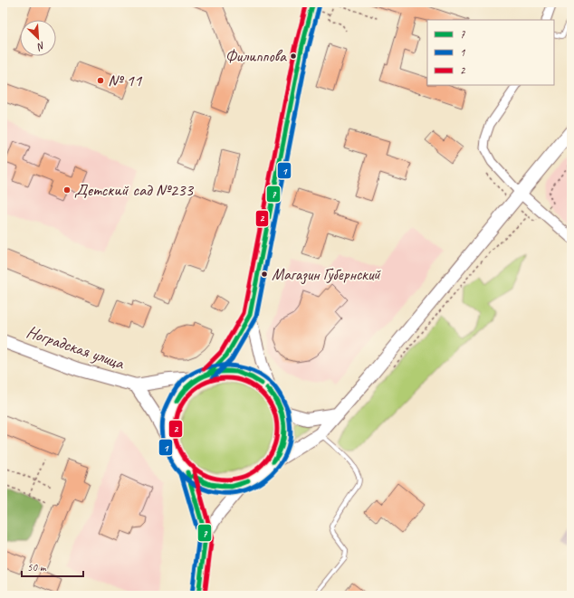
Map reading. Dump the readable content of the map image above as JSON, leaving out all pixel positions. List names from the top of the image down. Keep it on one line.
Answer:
{"streets":{"main road":["Ноградская улица"]},"places":["Филиппова","№ 11","Детский сад №233","Магазин Губернский"],"lines":["transit line 7","transit line 2","transit line 1"],"legend":["7","1","2"],"scale_bar":"50 m","north":"bottom right"}
